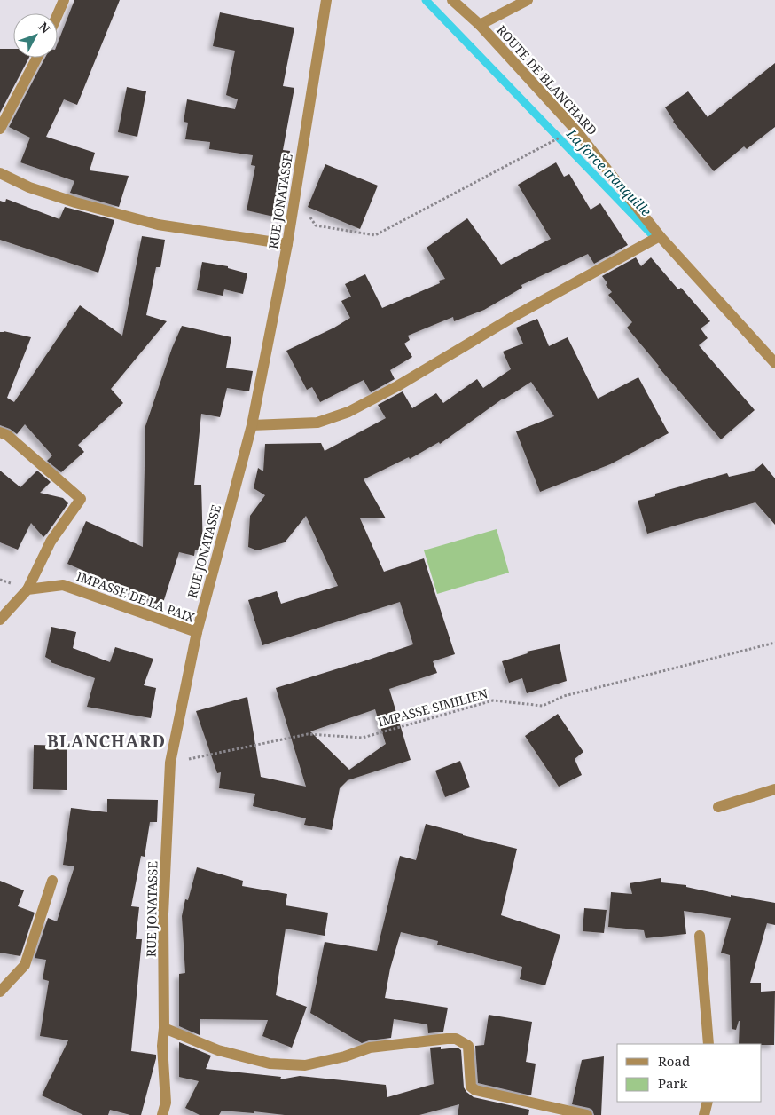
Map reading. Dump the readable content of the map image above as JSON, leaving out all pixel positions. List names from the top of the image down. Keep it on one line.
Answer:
{"streets":{"street":["ROUTE DE BLANCHARD","RUE JONATASSE","IMPASSE DE LA PAIX"],"path":["IMPASSE SIMILIEN"]},"crossings":[["RUE JONATASSE","IMPASSE DE LA PAIX"],["RUE JONATASSE","IMPASSE SIMILIEN"]],"districts":["BLANCHARD"],"water":["La force tranquille"],"legend":["Road","Park"],"north":"top right"}
